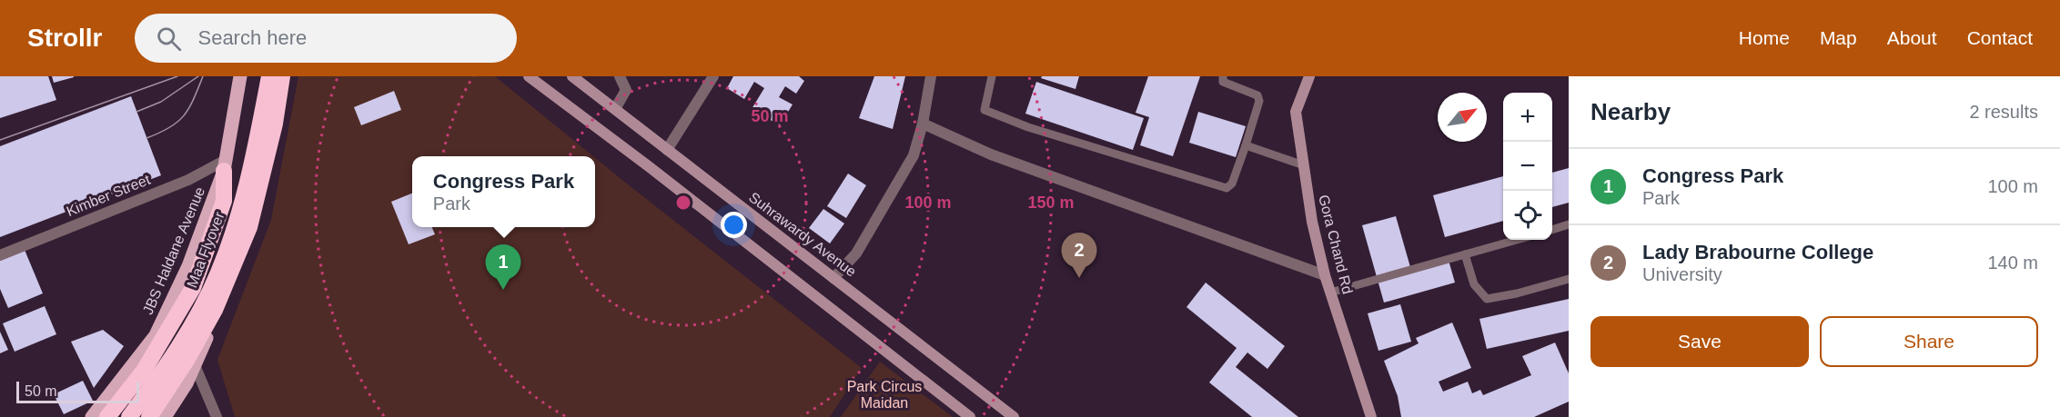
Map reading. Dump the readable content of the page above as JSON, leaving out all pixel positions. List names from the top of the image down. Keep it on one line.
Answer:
{"streets":{"highway":["Maa Flyover"],"main road":["Suhrawardy Avenue","Gora Chand Rd","JBS Haldane Avenue"],"street":["Kimber Street"]},"crossings":[["Kimber Street","Maa Flyover"],["Kimber Street","JBS Haldane Avenue"],["Maa Flyover","JBS Haldane Avenue"]],"parks":["Park Circus Maidan"],"scale_bar":"50 m","north":"top right","page":{"header":"Strollr","search":"Search here","nav":["Home","Map","About","Contact"],"heading":["Nearby","2 results"],"map_buttons":["+","−"],"list":[{"mark":"1","name":"Congress Park","note":"Park","value":"100 m"},{"mark":"2","name":"Lady Brabourne College","note":"University","value":"140 m"}],"popup":["Congress Park","Park"],"pins":["2","1"],"buttons":["Save","Share"],"scale":"50 m"},"rings":["50 m","100 m","150 m"]}
